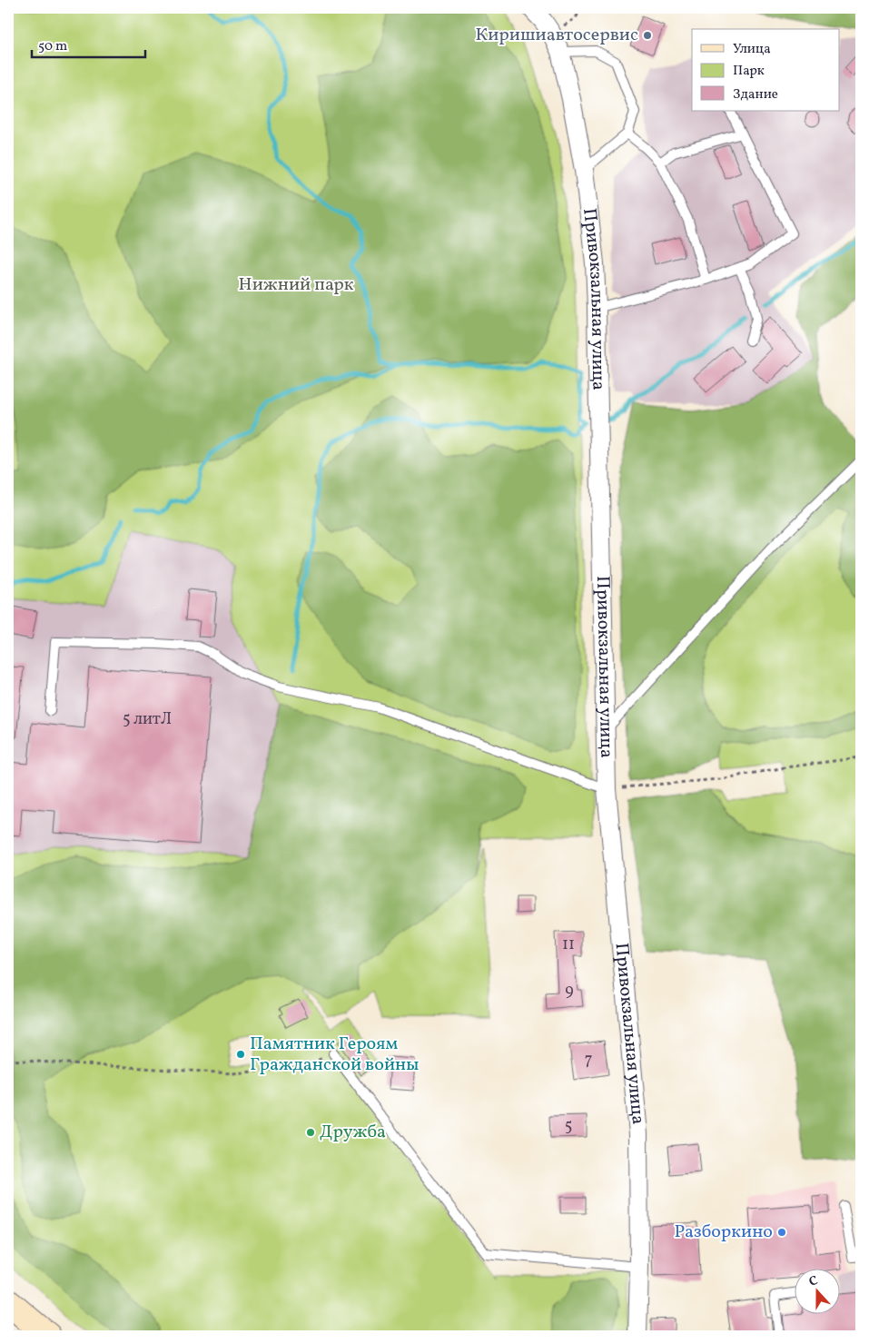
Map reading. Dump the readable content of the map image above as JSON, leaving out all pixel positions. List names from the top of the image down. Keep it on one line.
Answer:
{"streets":{"street":["Привокзальная улица"]},"parks":["Нижний парк"],"places":["Киришиавтосервис","Памятник Героям Гражданской войны","Дружба","Разборкино"],"house_numbers":["5 литЛ","11","9","7","5"],"legend":["Улица","Парк","Здание"],"scale_bar":"50 m","north":"top"}
